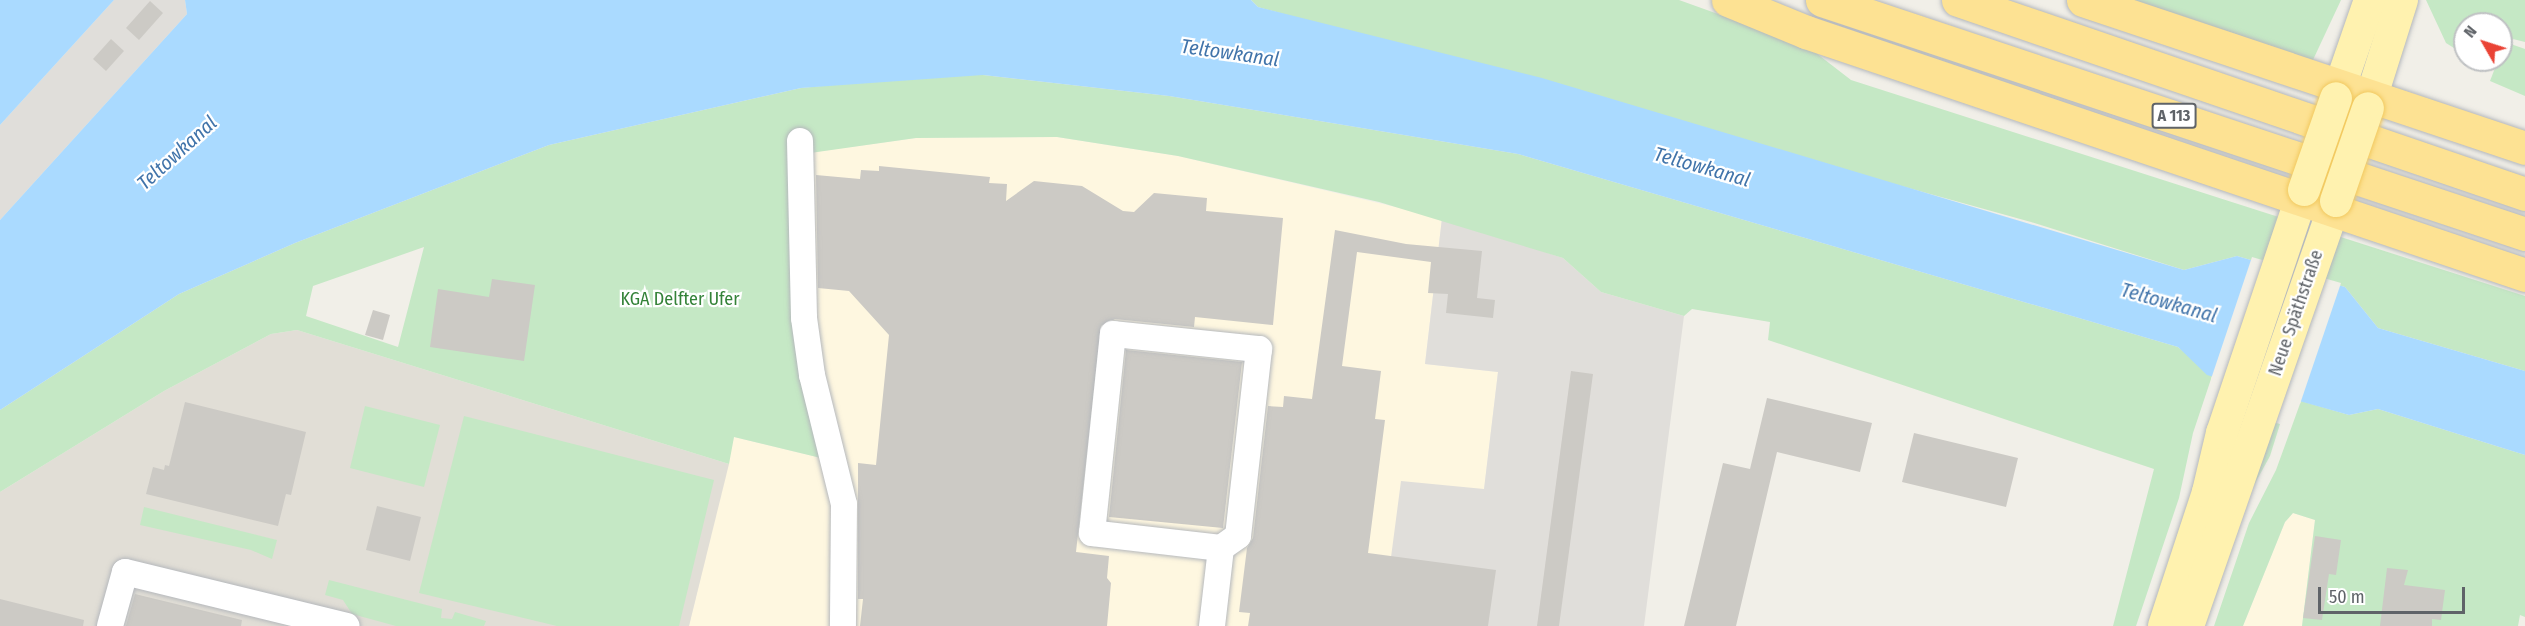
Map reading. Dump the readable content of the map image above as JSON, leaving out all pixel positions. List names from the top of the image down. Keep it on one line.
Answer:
{"streets":{"highway":["A 113"],"main road":["Neue Späthstraße"]},"water":["Teltowkanal"],"parks":["KGA Delfter Ufer"],"scale_bar":"50 m","north":"top left"}
